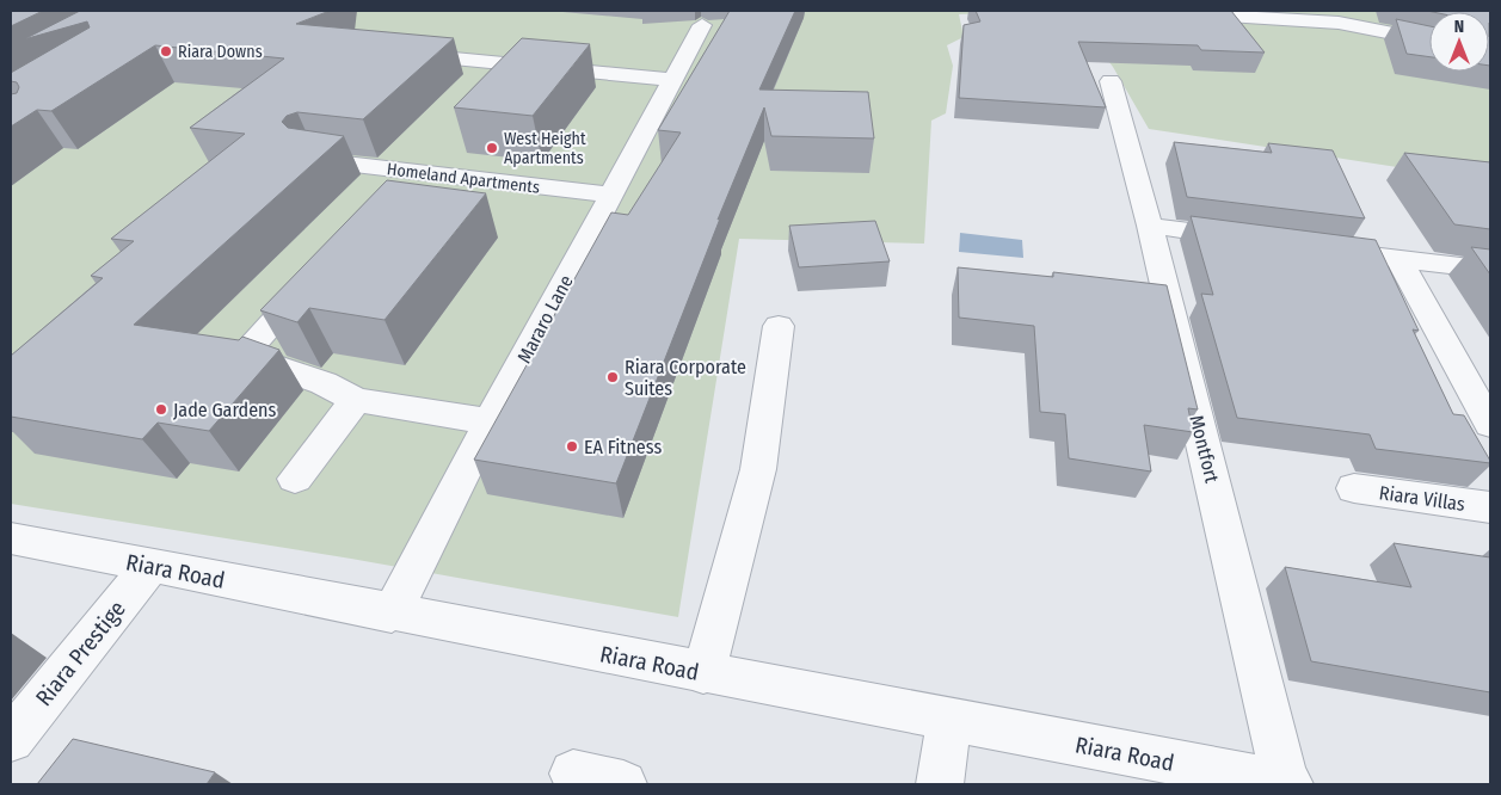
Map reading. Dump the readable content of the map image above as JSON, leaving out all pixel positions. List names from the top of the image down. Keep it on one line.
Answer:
{"streets":{"street":["Homeland Apartments","Mararo Lane","Montfort","Riara Villas","Riara Road","Riara Prestige"]},"crossings":[["Homeland Apartments","Mararo Lane"],["Mararo Lane","Riara Road"],["Montfort","Riara Road"],["Riara Road","Riara Prestige"]],"places":["Riara Downs","West Height Apartments","Riara Corporate Suites","Jade Gardens","EA Fitness"],"north":"top"}
